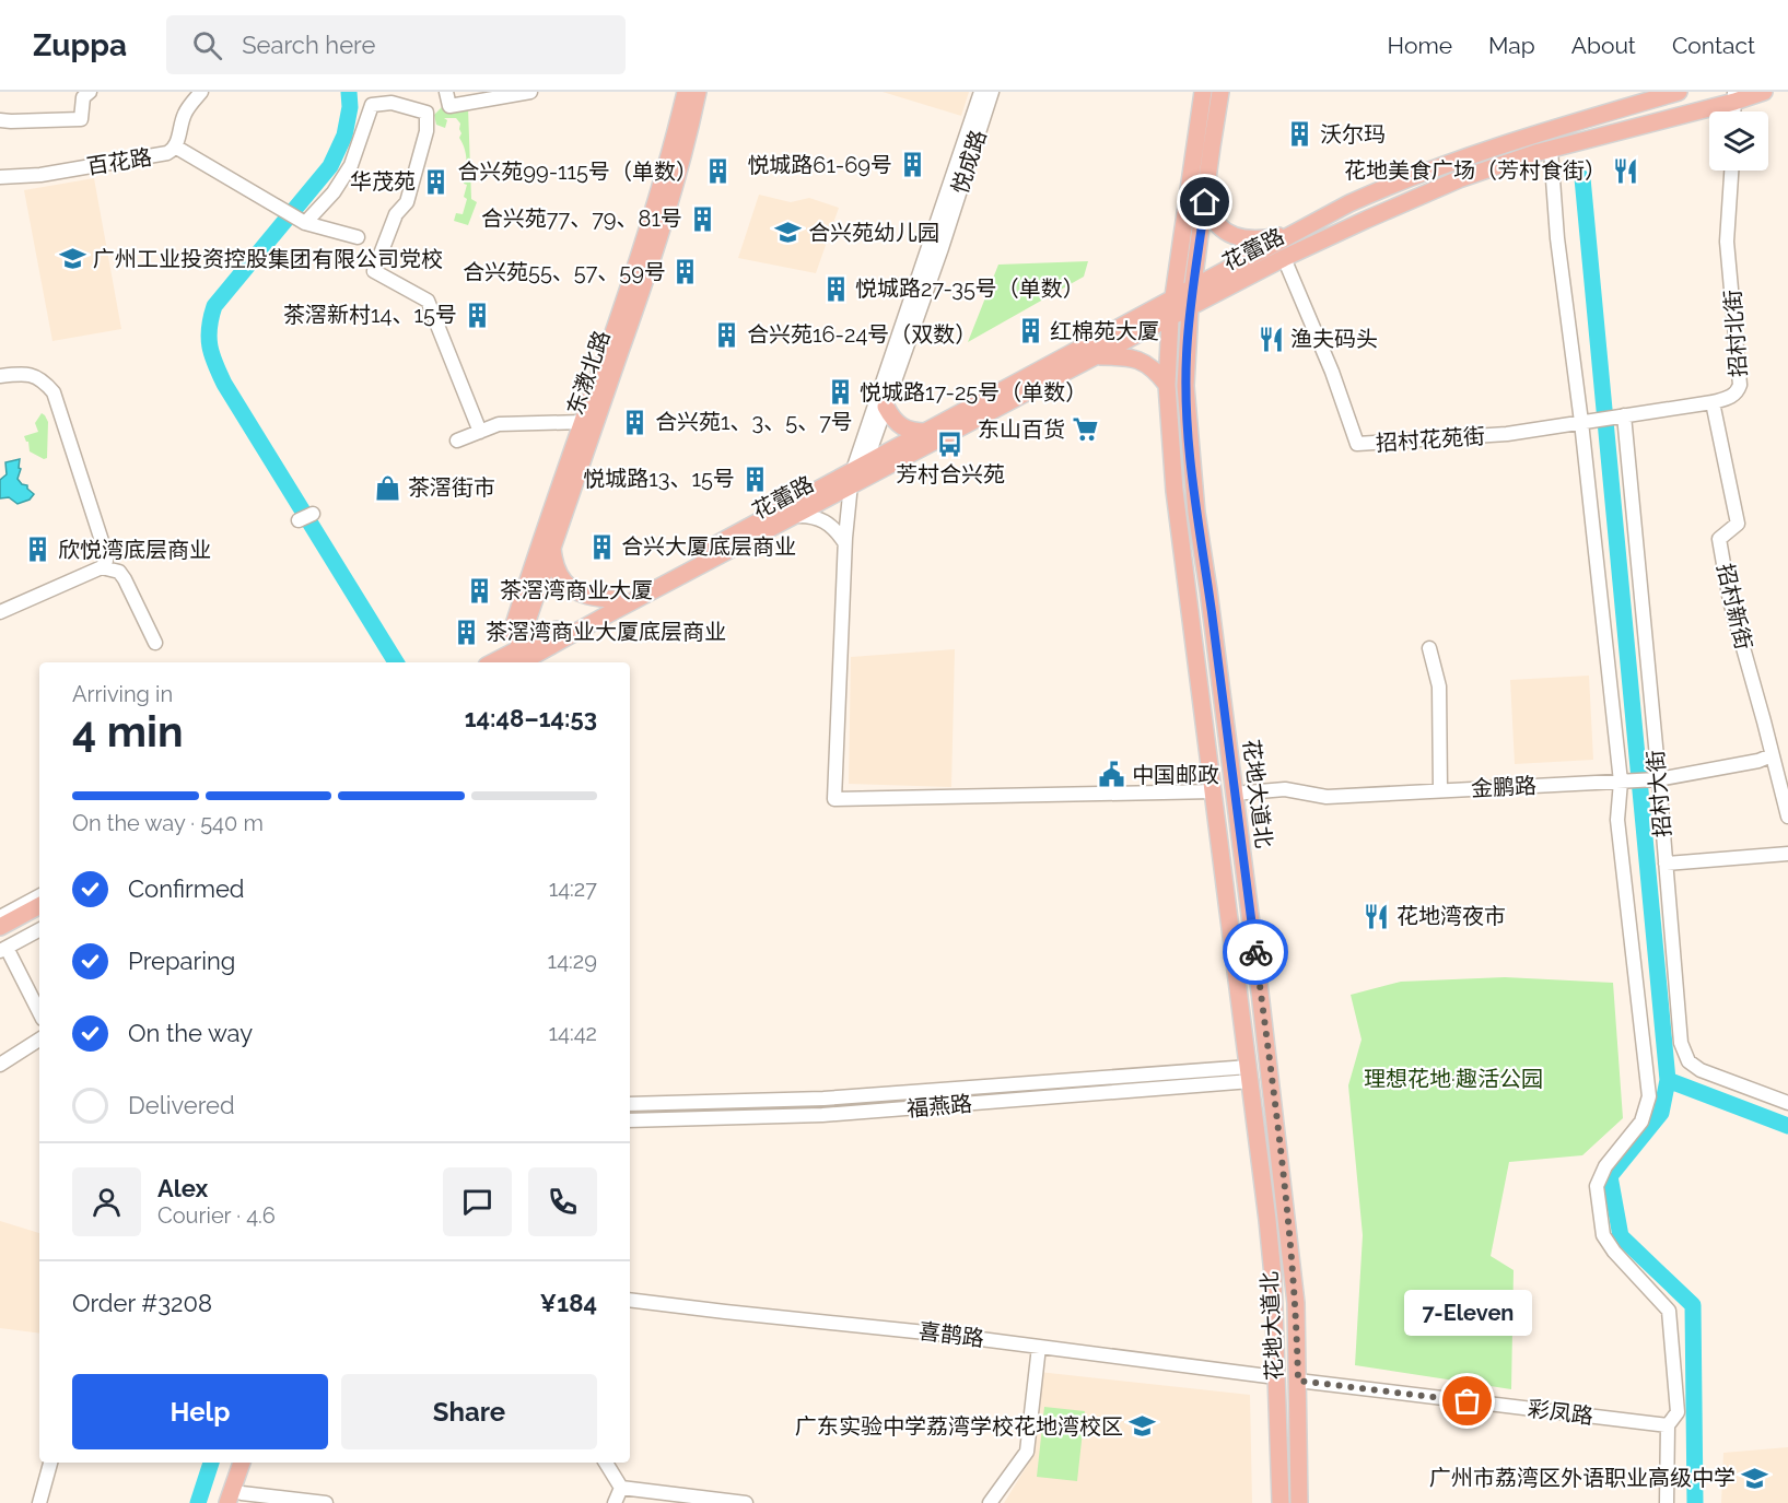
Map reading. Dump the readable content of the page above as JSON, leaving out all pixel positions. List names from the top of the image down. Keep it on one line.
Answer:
{"streets":{"main road":["花蕾路","东漖北路","花地大道北"],"street":["百花路","悦成路","招村北街","招村花苑街","招村新街","金鹏路","招村大街","福燕路","喜鹊路","彩凤路"]},"crossings":[["悦成路","花蕾路"],["花蕾路","东漖北路"],["花蕾路","招村花苑街"],["花蕾路","花地大道北"],["招村北街","招村花苑街"],["招村北街","招村新街"],["招村北街","招村大街"],["招村花苑街","招村大街"],["招村新街","金鹏路"],["金鹏路","花地大道北"],["金鹏路","招村大街"],["花地大道北","福燕路"],["花地大道北","喜鹊路"],["花地大道北","彩凤路"]],"parks":["理想花地·趣活公园"],"places":{"building":["沃尔玛","悦城路61-69号","合兴苑99-115号（单数）","华茂苑","合兴苑77、79、81号","合兴苑55、57、59号","悦城路27-35号（单数）","茶滘新村14、15号","红棉苑大厦","合兴苑16-24号（双数）","悦城路17-25号（单数）","合兴苑1、3、5、7号","悦城路13、15号","合兴大厦底层商业","欣悦湾底层商业","茶滘湾商业大厦","茶滘湾商业大厦底层商业"],"restaurant":["花地美食广场（芳村食街）","渔夫码头","花地湾夜市"],"school or university":["合兴苑幼儿园","广州工业投资控股集团有限公司党校","广东实验中学荔湾学校花地湾校区","广州市荔湾区外语职业高级中学"],"supermarket":["东山百货"],"bus stop":["芳村合兴苑"],"shop":["茶滘街市"],"public building":["中国邮政"],"other":["7-Eleven"]},"page":{"header":"Zuppa","search":"Search here","nav":["Home","Map","About","Contact"],"heading":["4 min","Arriving in","14:48–14:53"],"panel":["Alex","Courier · 4.6","Order #3208","¥184"],"bar":"On the way · 540 m","list":[["Confirmed","14:27"],["Preparing","14:29"],["On the way","14:42"],"Delivered"],"bubble":"7-Eleven","buttons":["Help","Share"]}}
